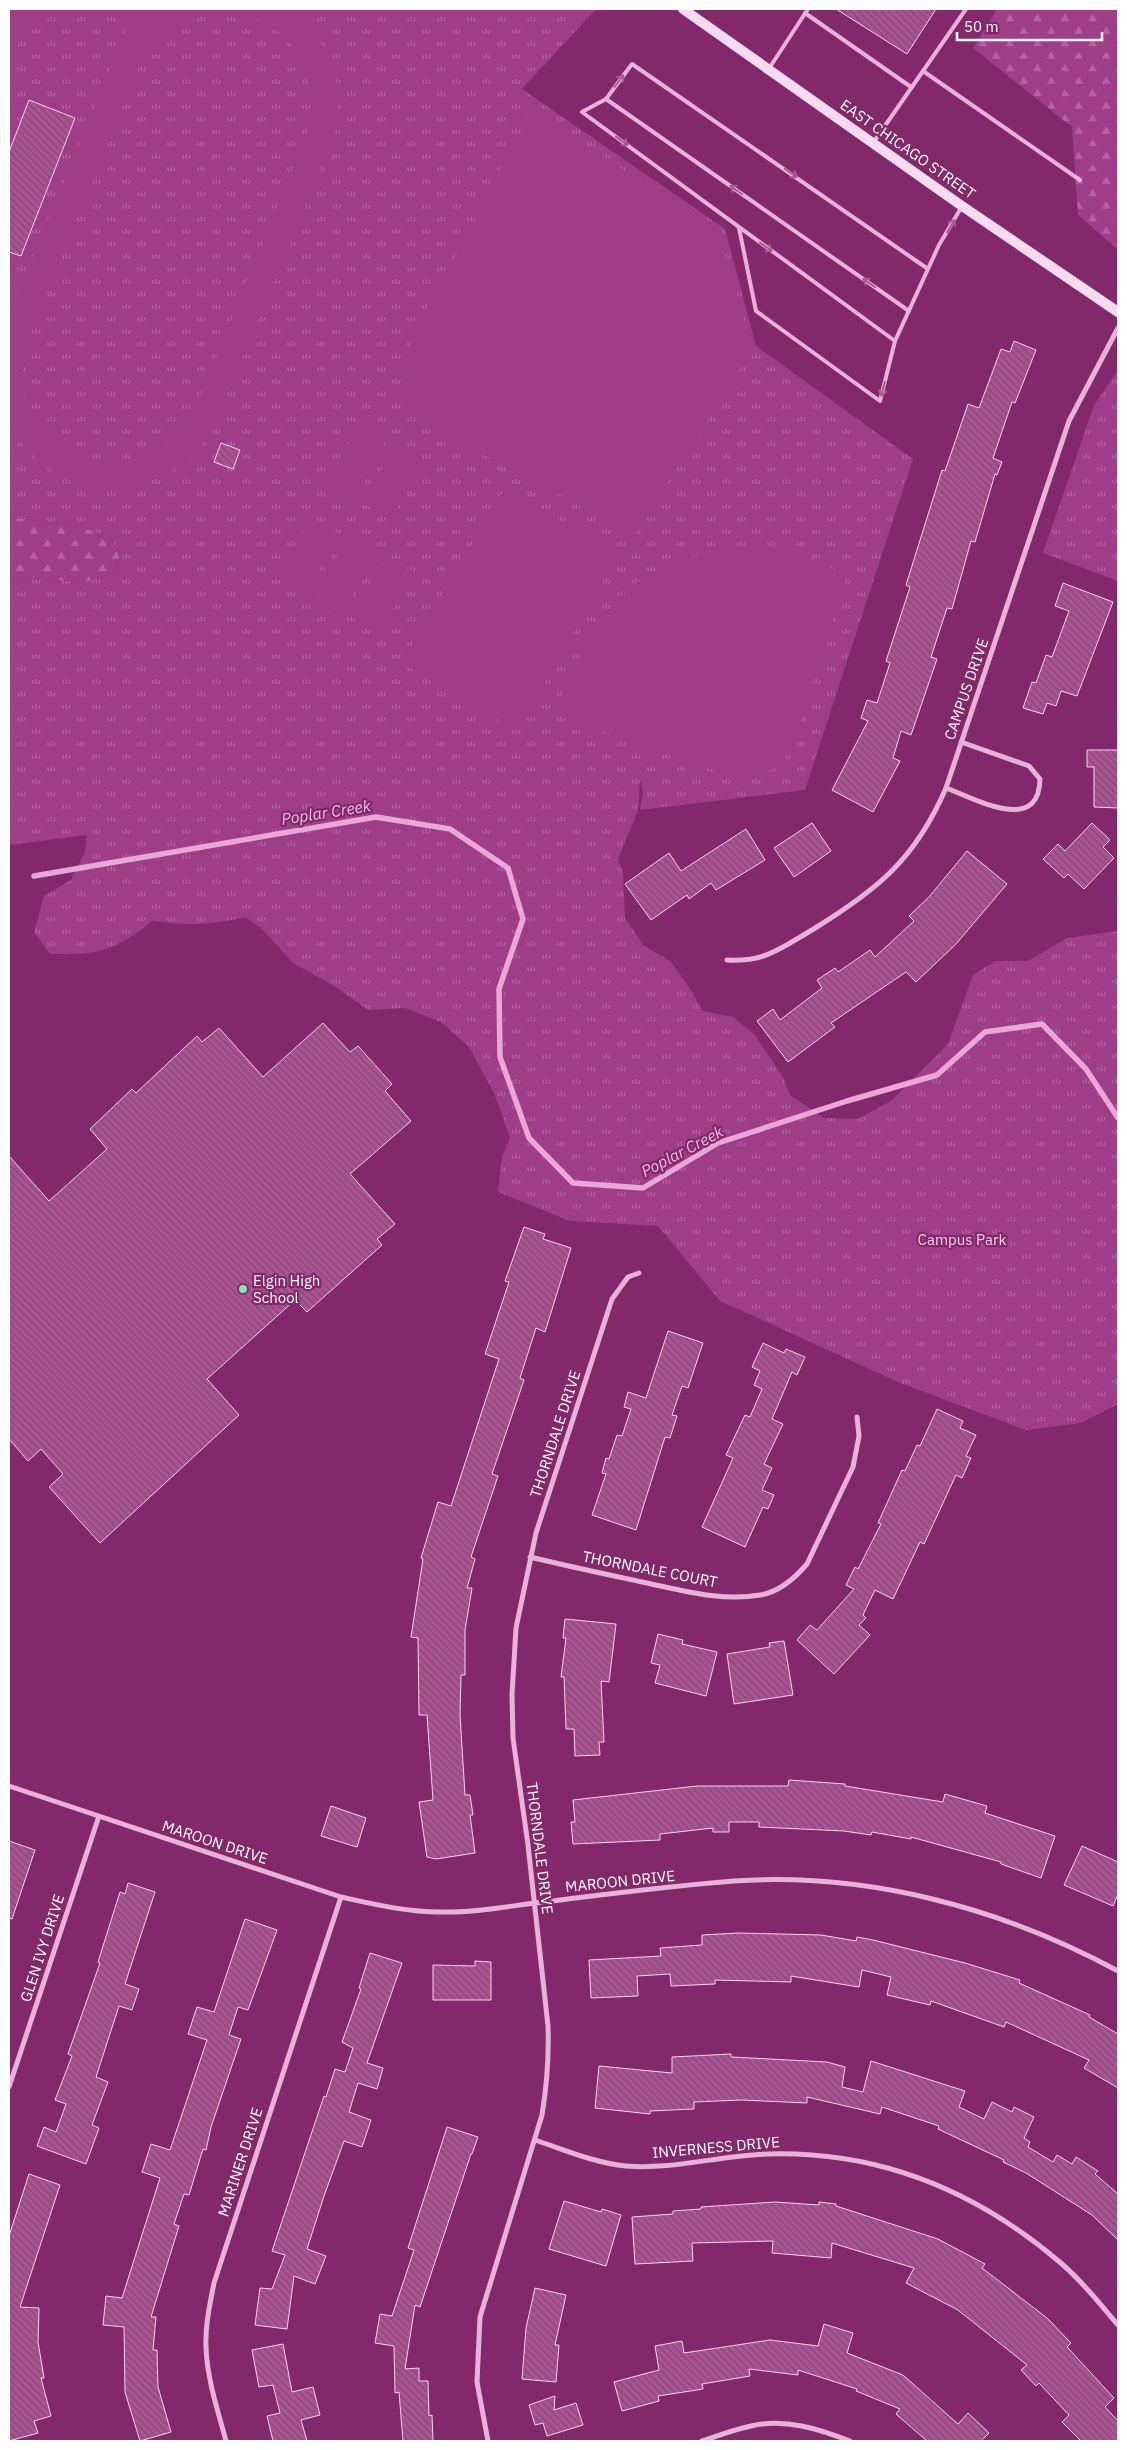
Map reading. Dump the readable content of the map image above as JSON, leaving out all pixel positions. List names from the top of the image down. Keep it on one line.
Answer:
{"streets":{"main road":["EAST CHICAGO STREET"],"street":["CAMPUS DRIVE","THORNDALE DRIVE","THORNDALE COURT","MAROON DRIVE","GLEN IVY DRIVE","INVERNESS DRIVE","MARINER DRIVE"]},"crossings":[["THORNDALE DRIVE","THORNDALE COURT"],["THORNDALE DRIVE","MAROON DRIVE"],["THORNDALE DRIVE","INVERNESS DRIVE"],["MAROON DRIVE","GLEN IVY DRIVE"],["MAROON DRIVE","MARINER DRIVE"]],"water":["Poplar Creek"],"parks":["Campus Park"],"places":["Elgin High School"],"scale_bar":"50 m"}
